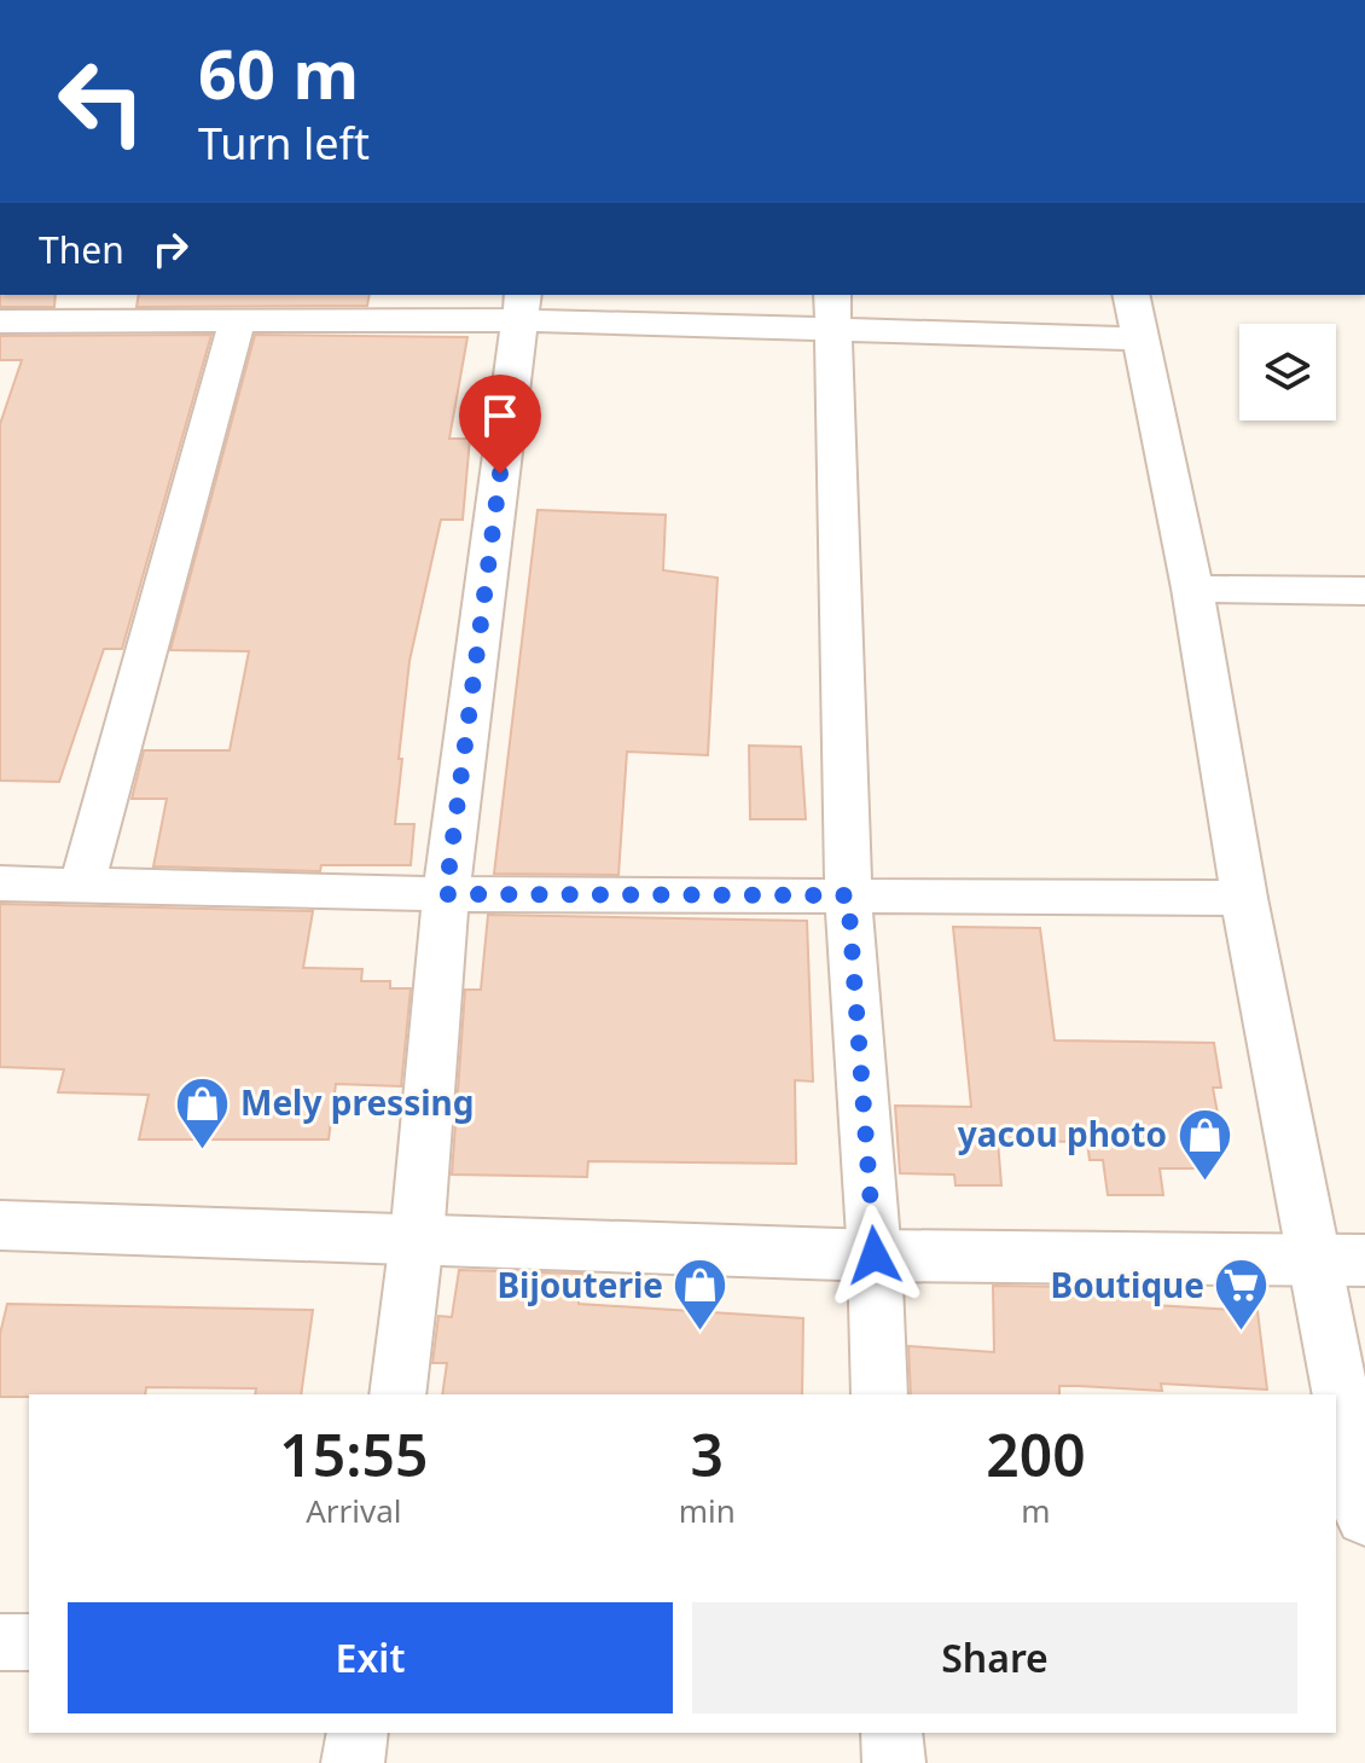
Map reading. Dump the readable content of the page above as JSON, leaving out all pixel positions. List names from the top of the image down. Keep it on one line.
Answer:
{"places":{"shop":["Mely pressing","yacou photo","Bijouterie"],"supermarket":["Boutique"]},"page":{"turn":["60 m","Turn left"],"then":"Then","eta":["15:55","Arrival","3","min","200","m"],"buttons":["Exit","Share"]}}
